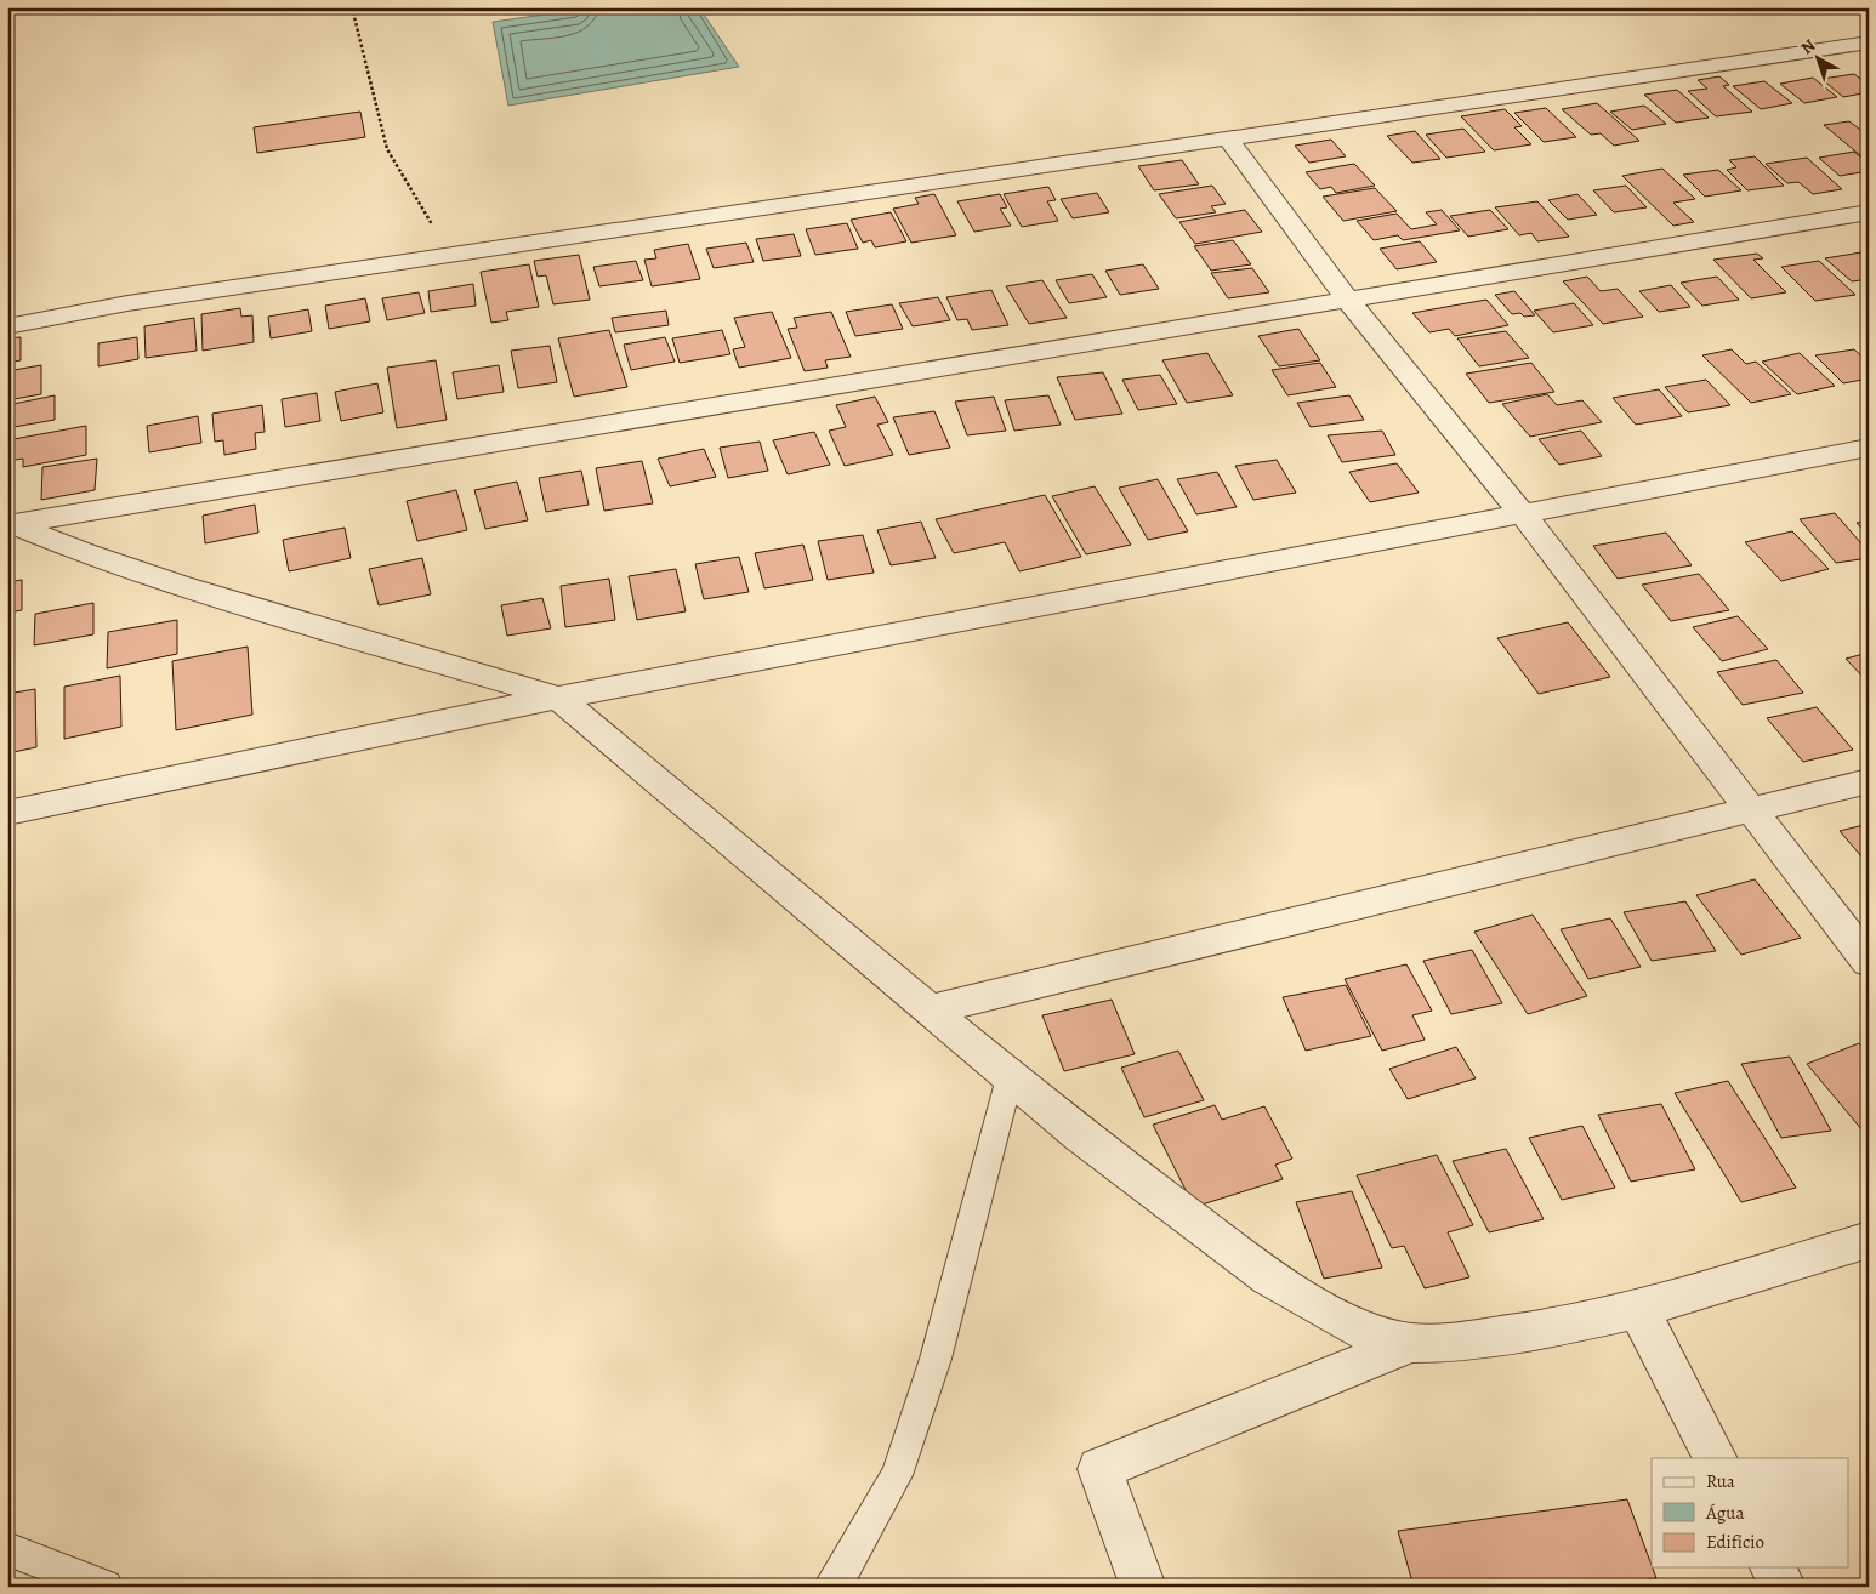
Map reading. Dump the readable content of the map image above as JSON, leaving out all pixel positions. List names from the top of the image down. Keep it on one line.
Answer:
{"legend":["Rua","Água","Edifício"],"north":"top left"}
